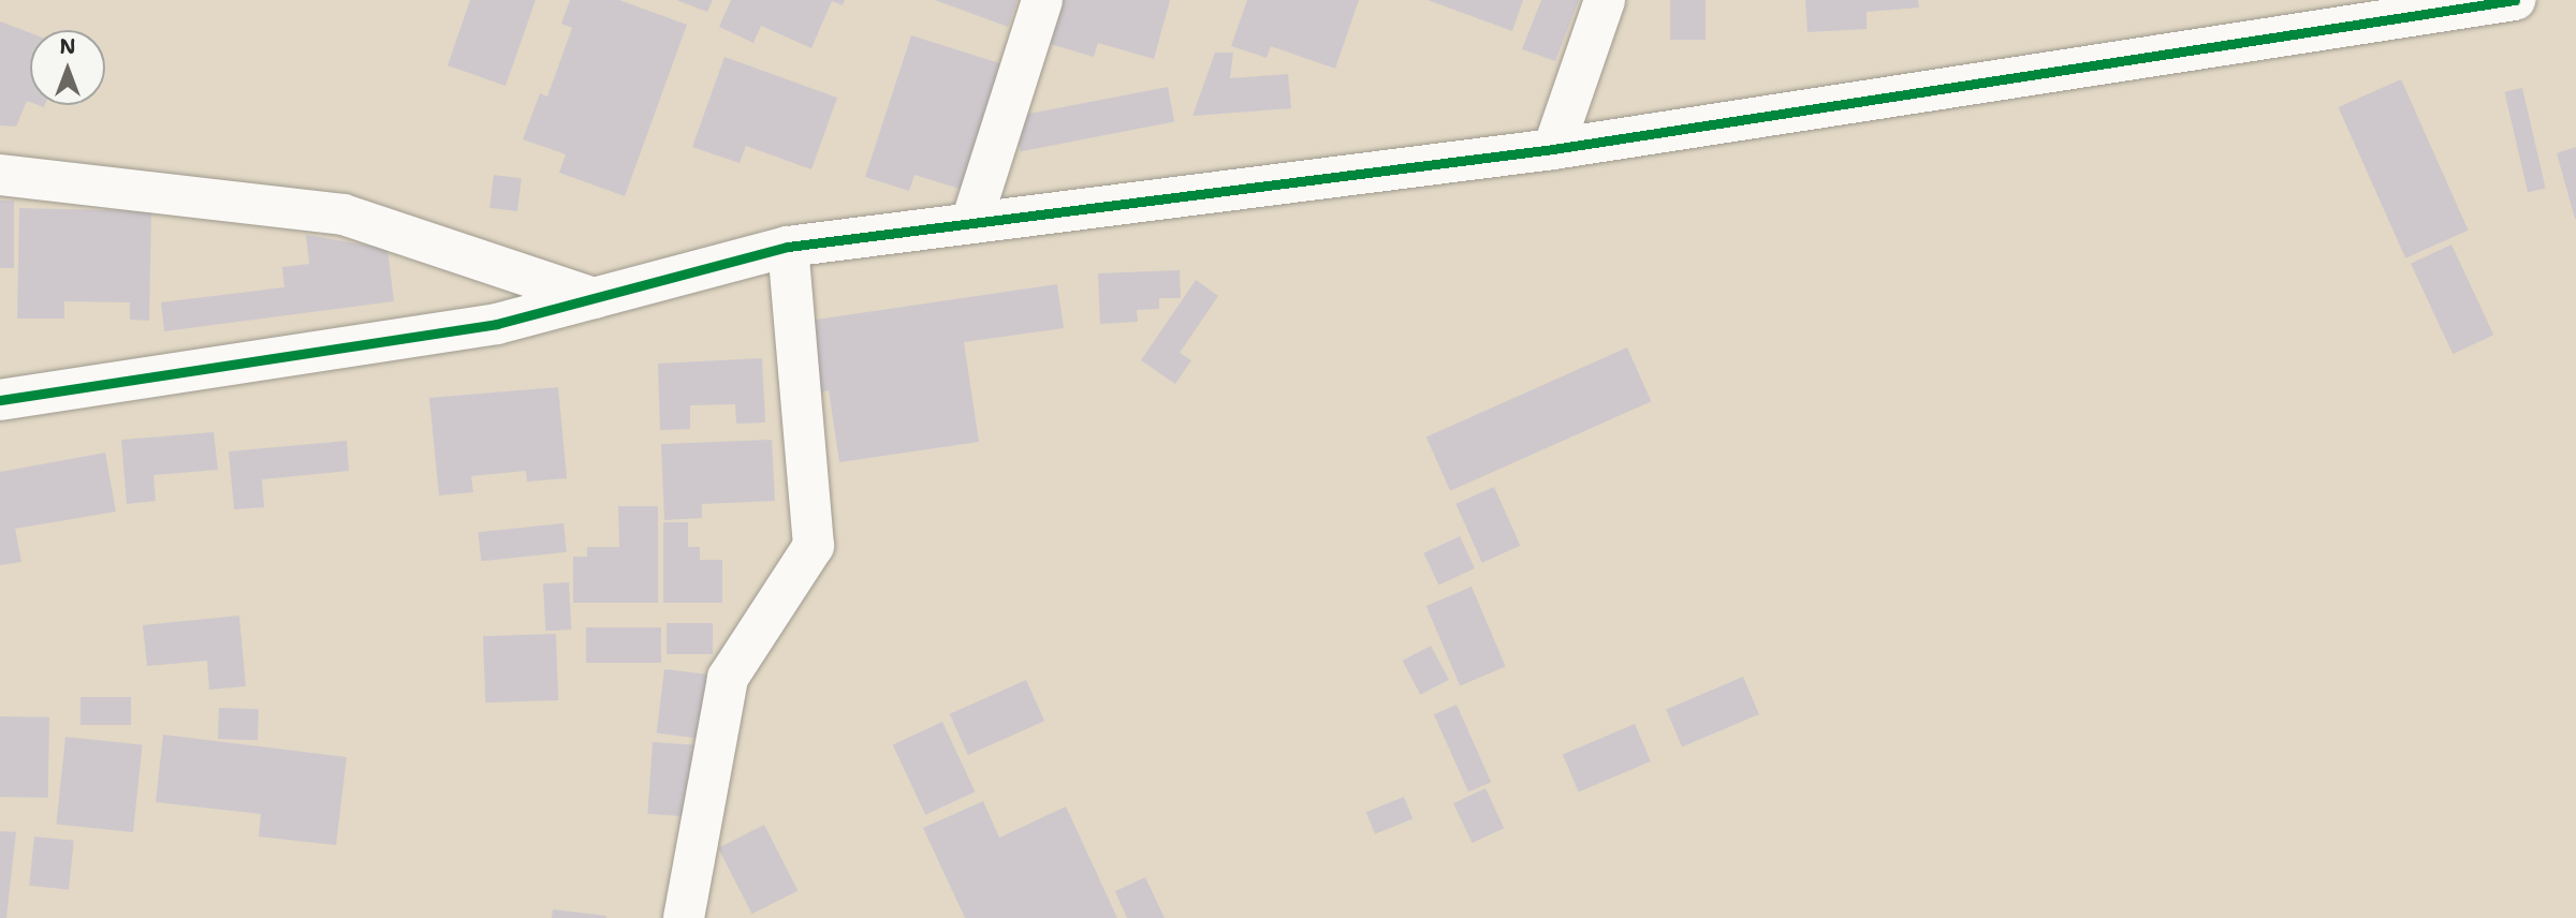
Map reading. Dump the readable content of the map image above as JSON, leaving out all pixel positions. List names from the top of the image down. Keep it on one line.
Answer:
{"north":"top"}
